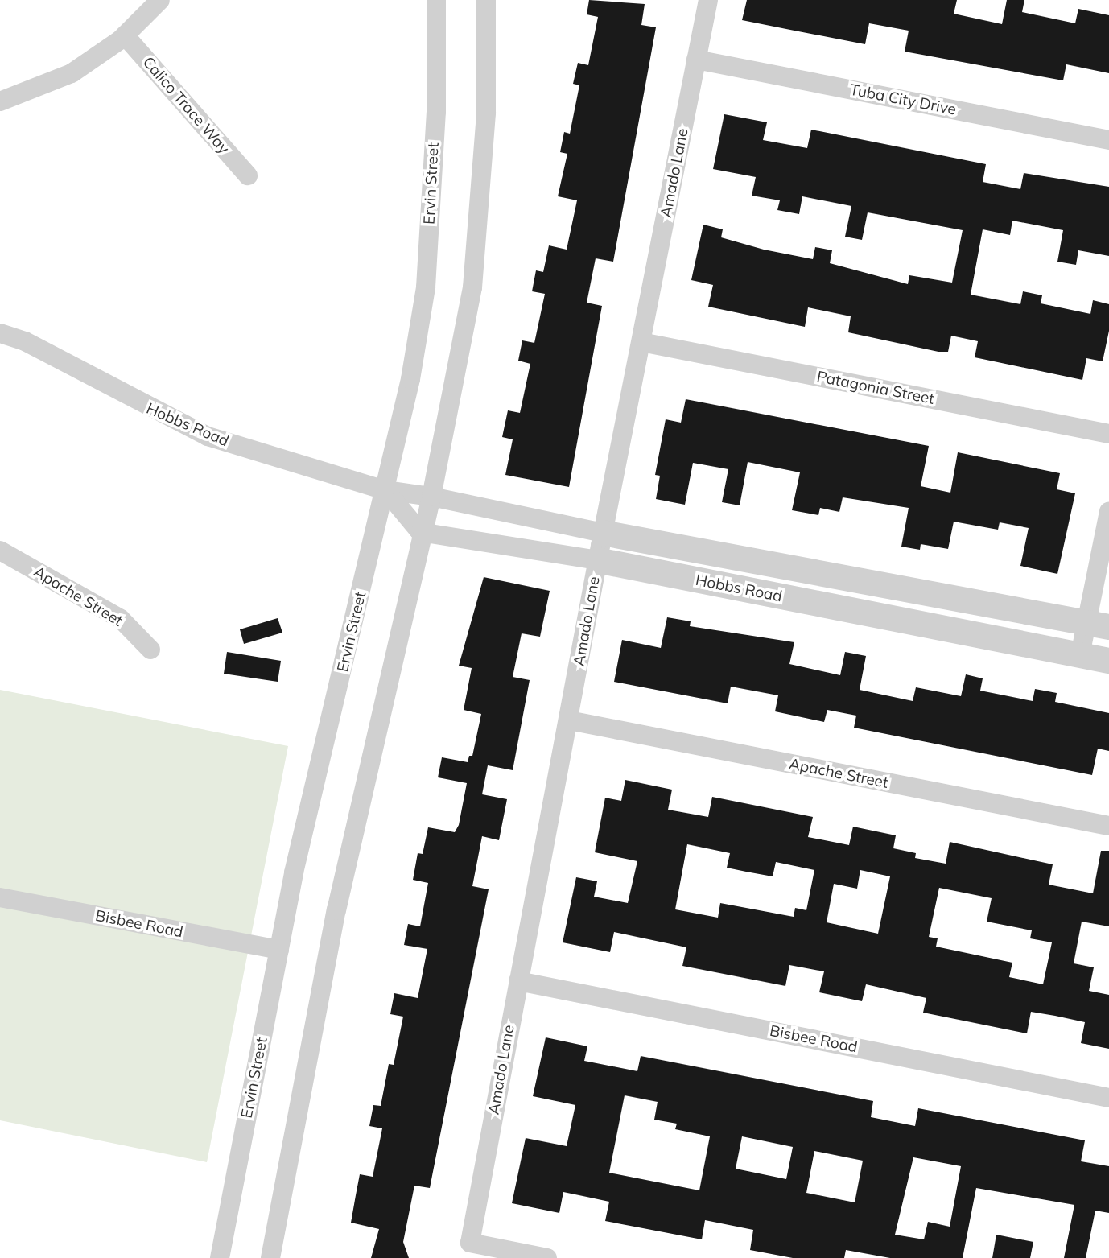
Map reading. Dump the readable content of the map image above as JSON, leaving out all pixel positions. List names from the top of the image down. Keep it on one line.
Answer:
{"streets":{"street":["Tuba City Drive","Calico Trace Way","Amado Lane","Ervin Street","Patagonia Street","Hobbs Road","Apache Street","Bisbee Road"]},"crossings":[["Tuba City Drive","Amado Lane"],["Amado Lane","Patagonia Street"],["Amado Lane","Hobbs Road"],["Amado Lane","Apache Street"],["Amado Lane","Bisbee Road"],["Ervin Street","Hobbs Road"],["Ervin Street","Bisbee Road"]]}
